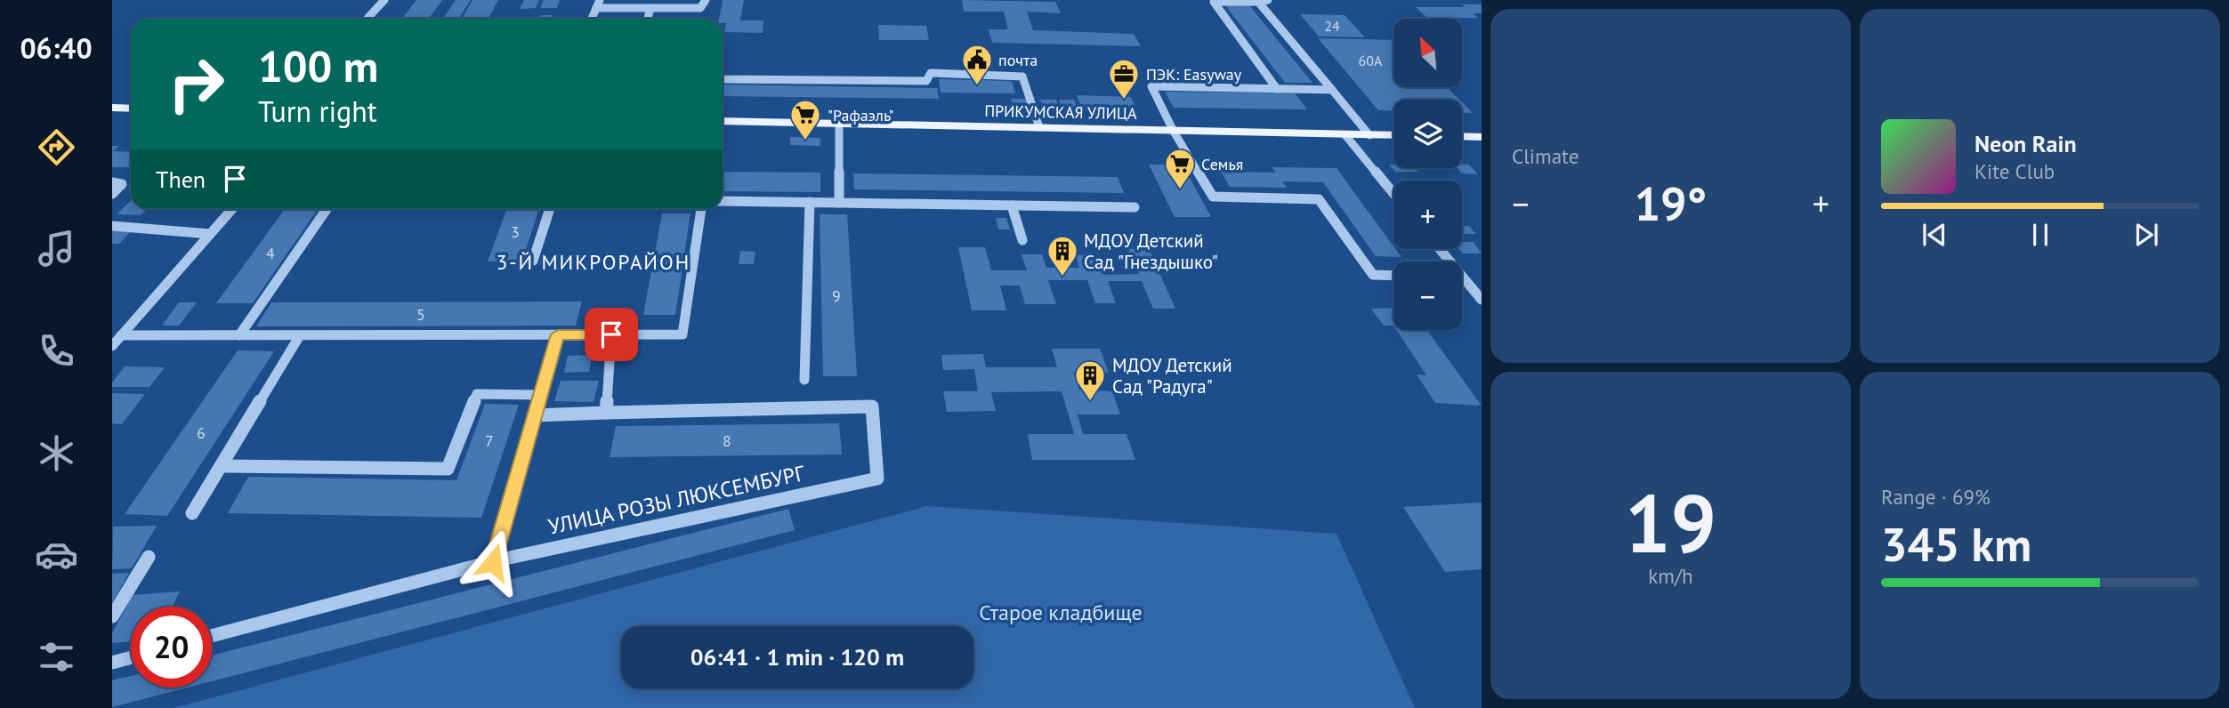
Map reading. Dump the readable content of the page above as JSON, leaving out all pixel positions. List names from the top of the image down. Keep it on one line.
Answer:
{"streets":{"main road":["ПРИКУМСКАЯ УЛИЦА"],"street":["УЛИЦА РОЗЫ ЛЮКСЕМБУРГ"]},"districts":["3-Й МИКРОРАЙОН"],"parks":["Старое кладбище"],"places":{"public building":["почта"],"office":["ПЭК: Easyway"],"supermarket":["\"Рафаэль\"","Семья"],"building":["МДОУ Детский Сад \"Гнездышко\"","МДОУ Детский Сад \"Радуга\""]},"house_numbers":["24","60А","3","4","9","5","6","7","8"],"north":"top left","page":{"tabs":"06:40","tile":["Climate",["19","km/h"],["Range · 69%","345 km"]],"map_buttons":["+","−"],"turn":["100 m","Turn right"],"song":["Neon Rain","Kite Club"],"then":"Then","heat":["−","19°","+"],"limit":"20","trip":"06:41 · 1 min · 120 m"}}
